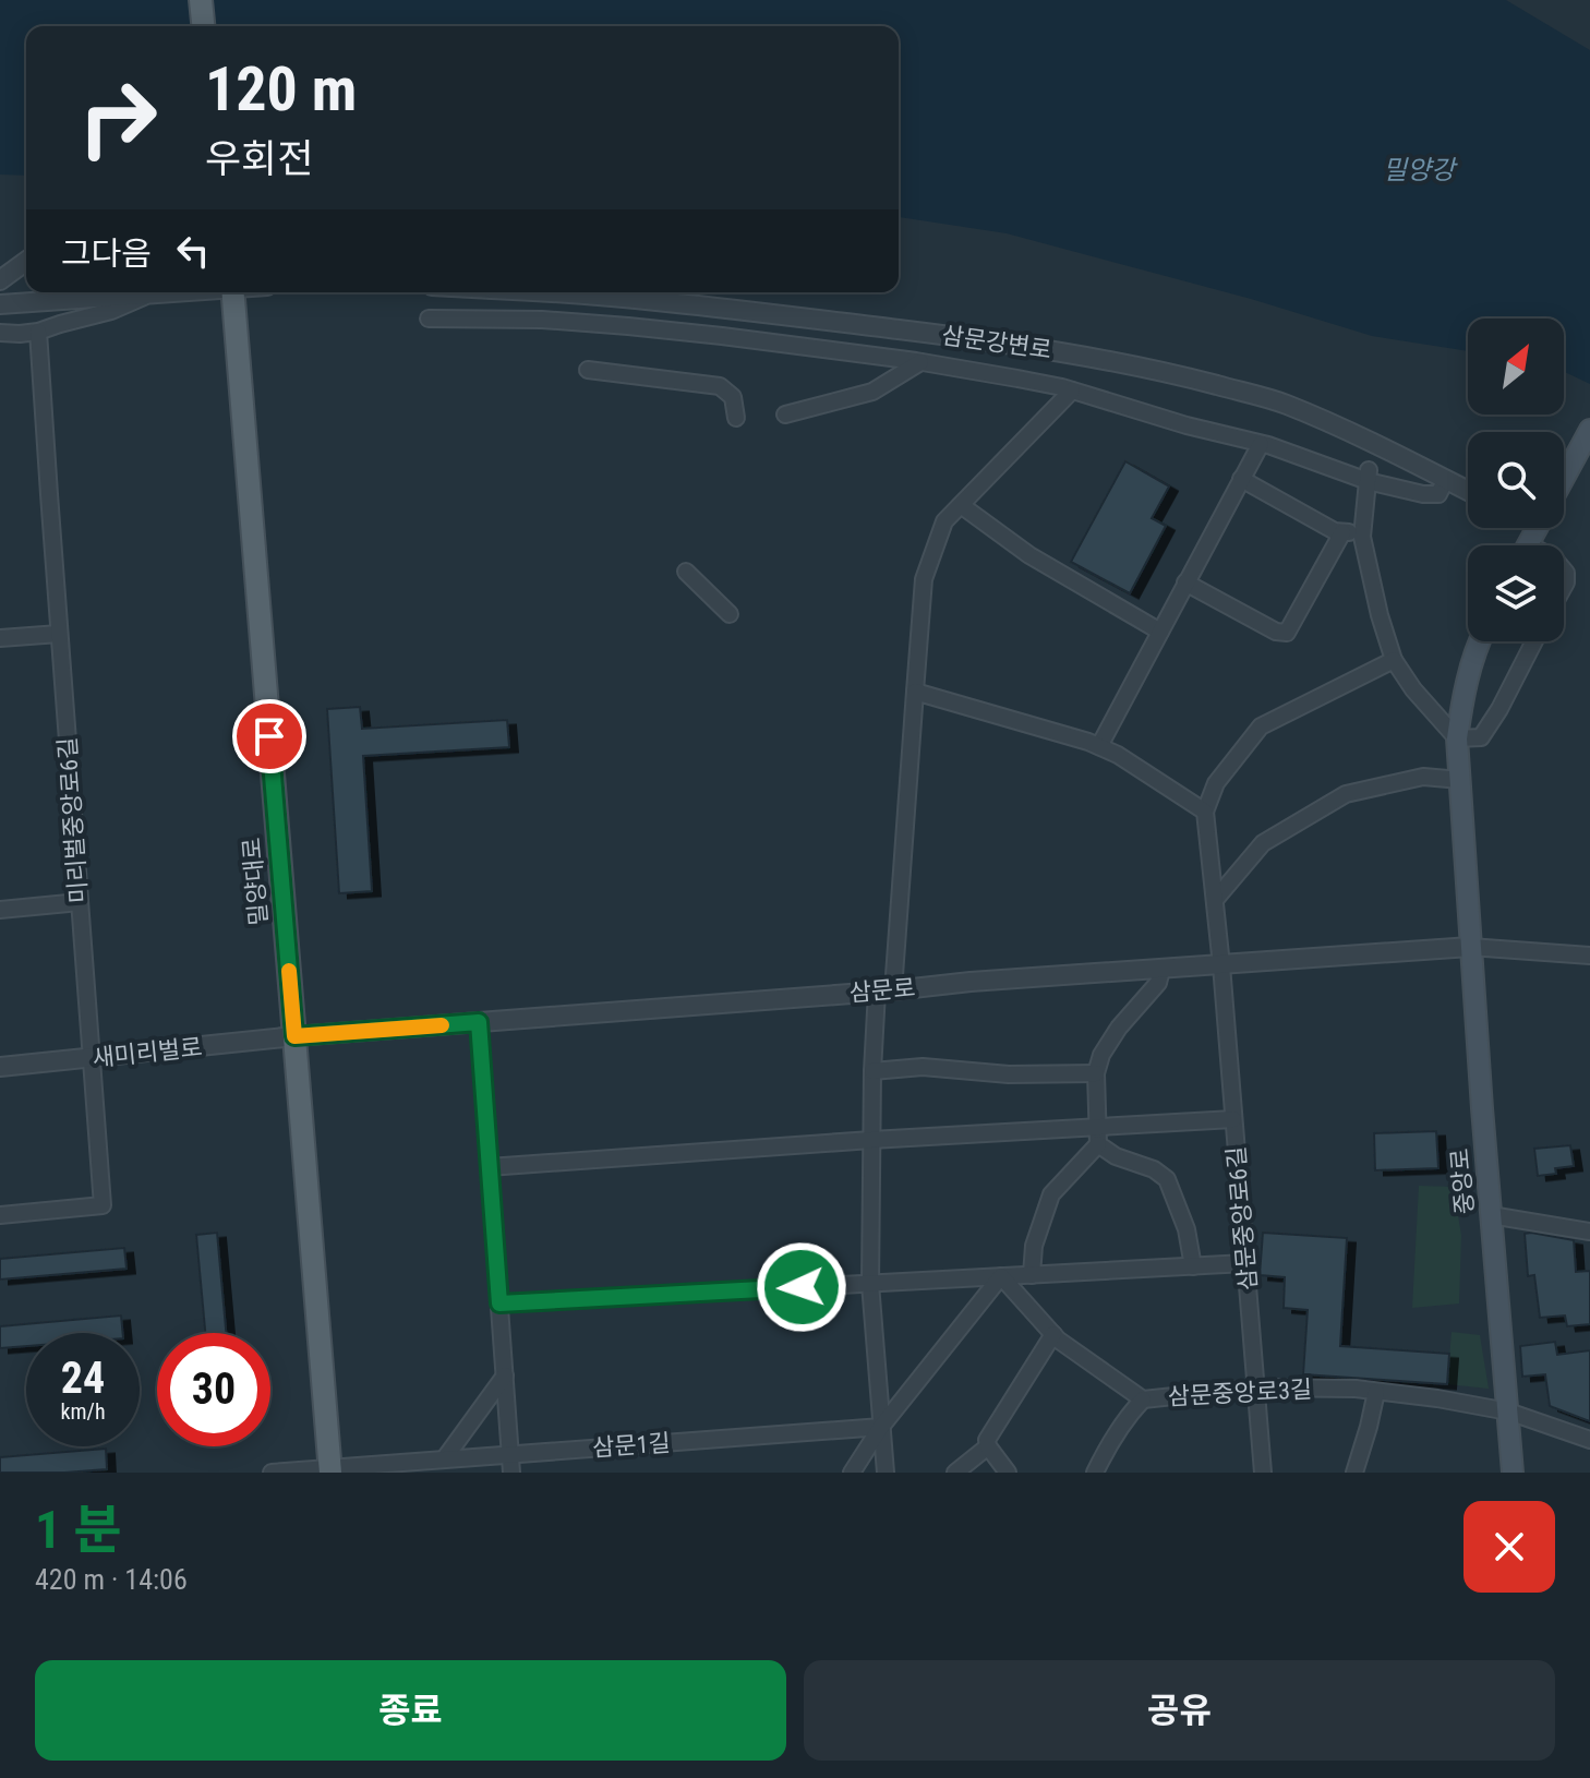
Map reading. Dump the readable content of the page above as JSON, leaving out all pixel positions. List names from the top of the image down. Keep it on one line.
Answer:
{"streets":{"main road":["밀양대로","중앙로"],"street":["삼문강변로","미리벌중앙로6길","삼문로","새미리벌로","삼문중앙로6길","삼문중앙로3길","삼문1길"]},"crossings":[["미리벌중앙로6길","새미리벌로"],["밀양대로","삼문로"],["밀양대로","새미리벌로"],["밀양대로","삼문1길"],["삼문로","새미리벌로"],["삼문로","중앙로"],["삼문로","삼문중앙로6길"],["중앙로","삼문중앙로3길"],["삼문중앙로6길","삼문중앙로3길"]],"water":["밀양강"],"north":"top right","page":{"turn":["120 m","우회전"],"then":"그다음","speed":"24 km/h","limit":"30","heading":["1 분","420 m · 14:06"],"buttons":["종료","공유"]}}
